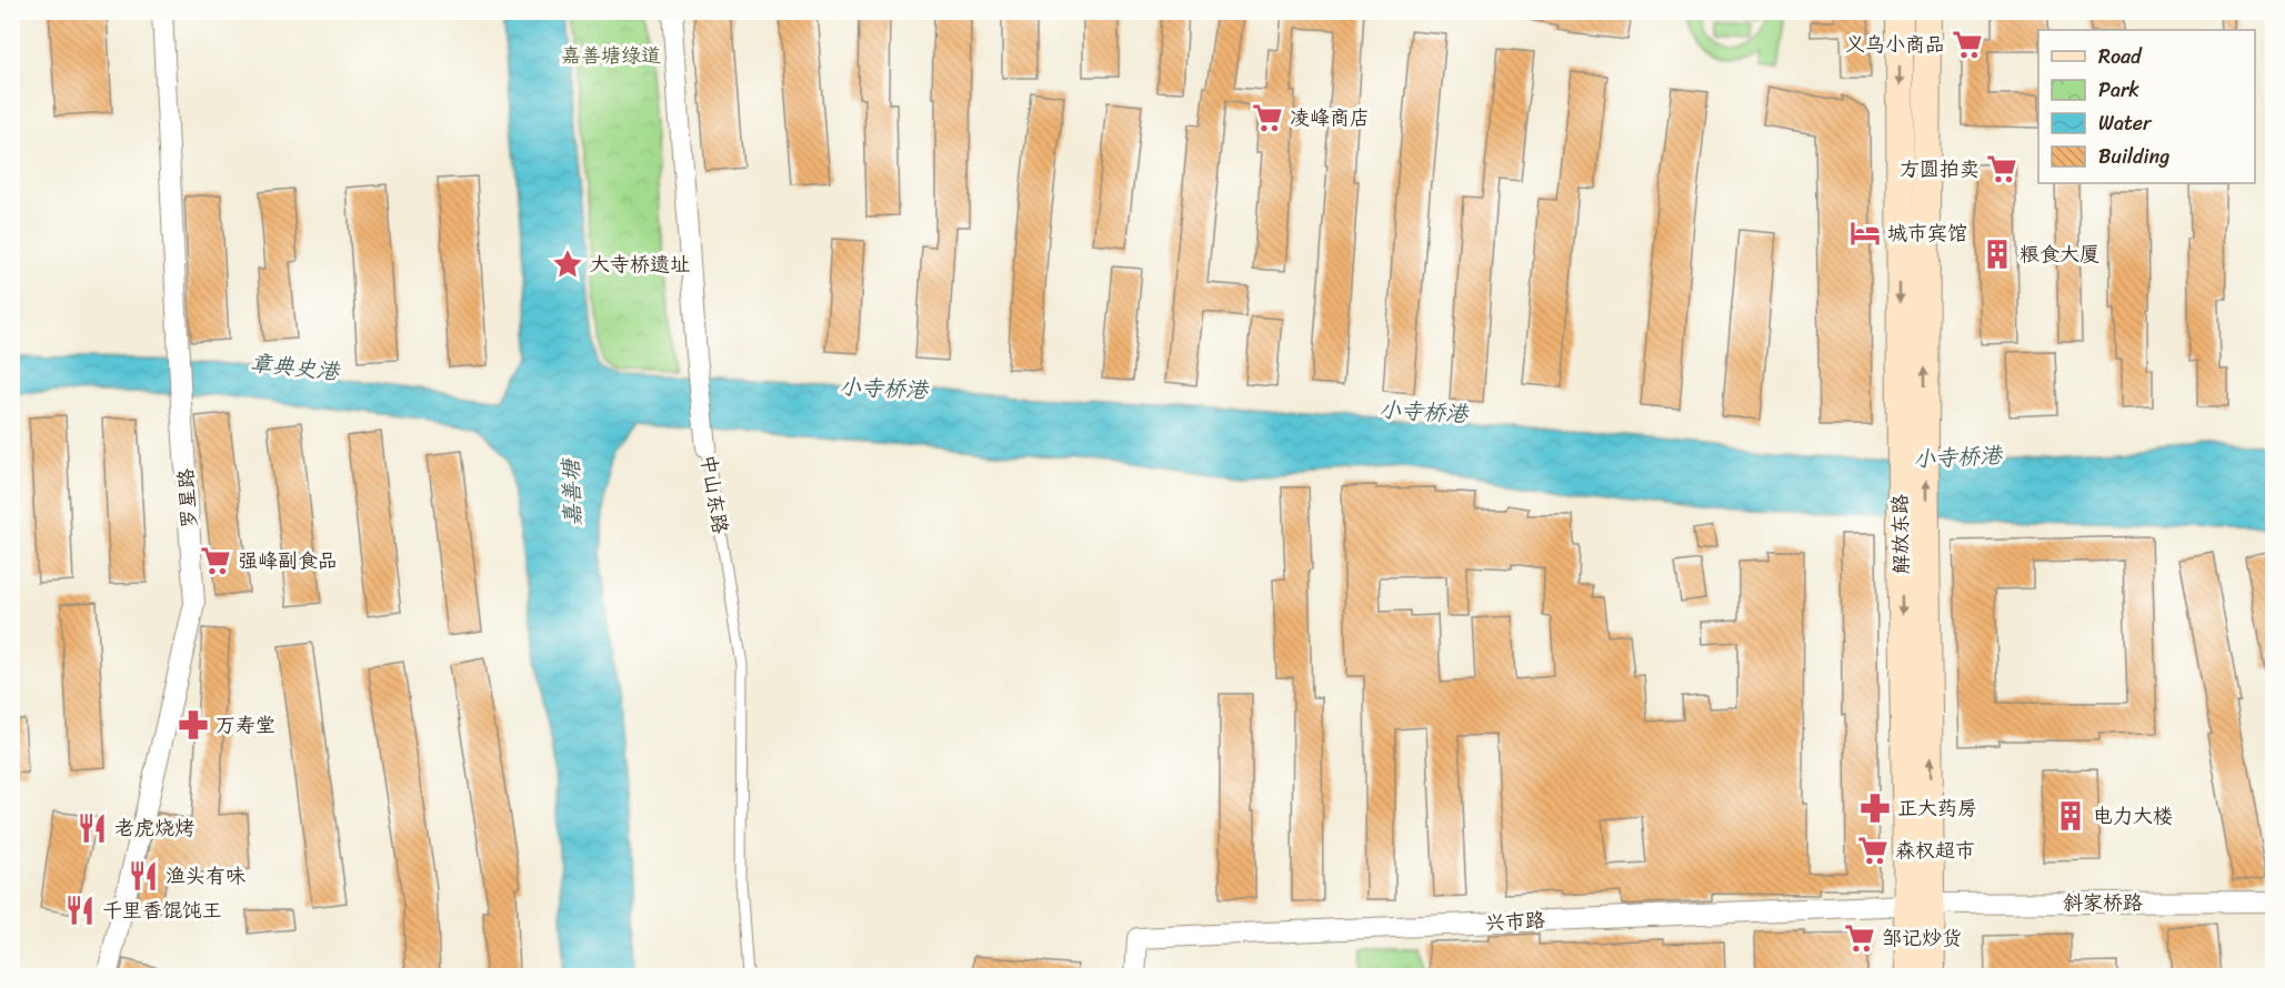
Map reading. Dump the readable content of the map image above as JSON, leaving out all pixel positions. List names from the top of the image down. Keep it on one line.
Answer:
{"streets":{"main road":["解放东路"],"street":["中山东路","罗星路","斜家桥路","兴市路"]},"crossings":[["解放东路","斜家桥路"],["解放东路","兴市路"],["斜家桥路","兴市路"]],"water":["章典史港","小寺桥港","嘉善塘"],"parks":["嘉善塘绿道"],"places":{"supermarket":["义乌小商品","凌峰商店","方圆拍卖","强峰副食品","森权超市","邹记炒货"],"hotel":["城市宾馆"],"building":["粮食大厦","电力大楼"],"place":["大寺桥遗址"],"pharmacy":["万寿堂","正大药房"],"restaurant":["老虎烧烤","渔头有味","千里香馄饨王"]},"legend":["Road","Park","Water","Building"]}
